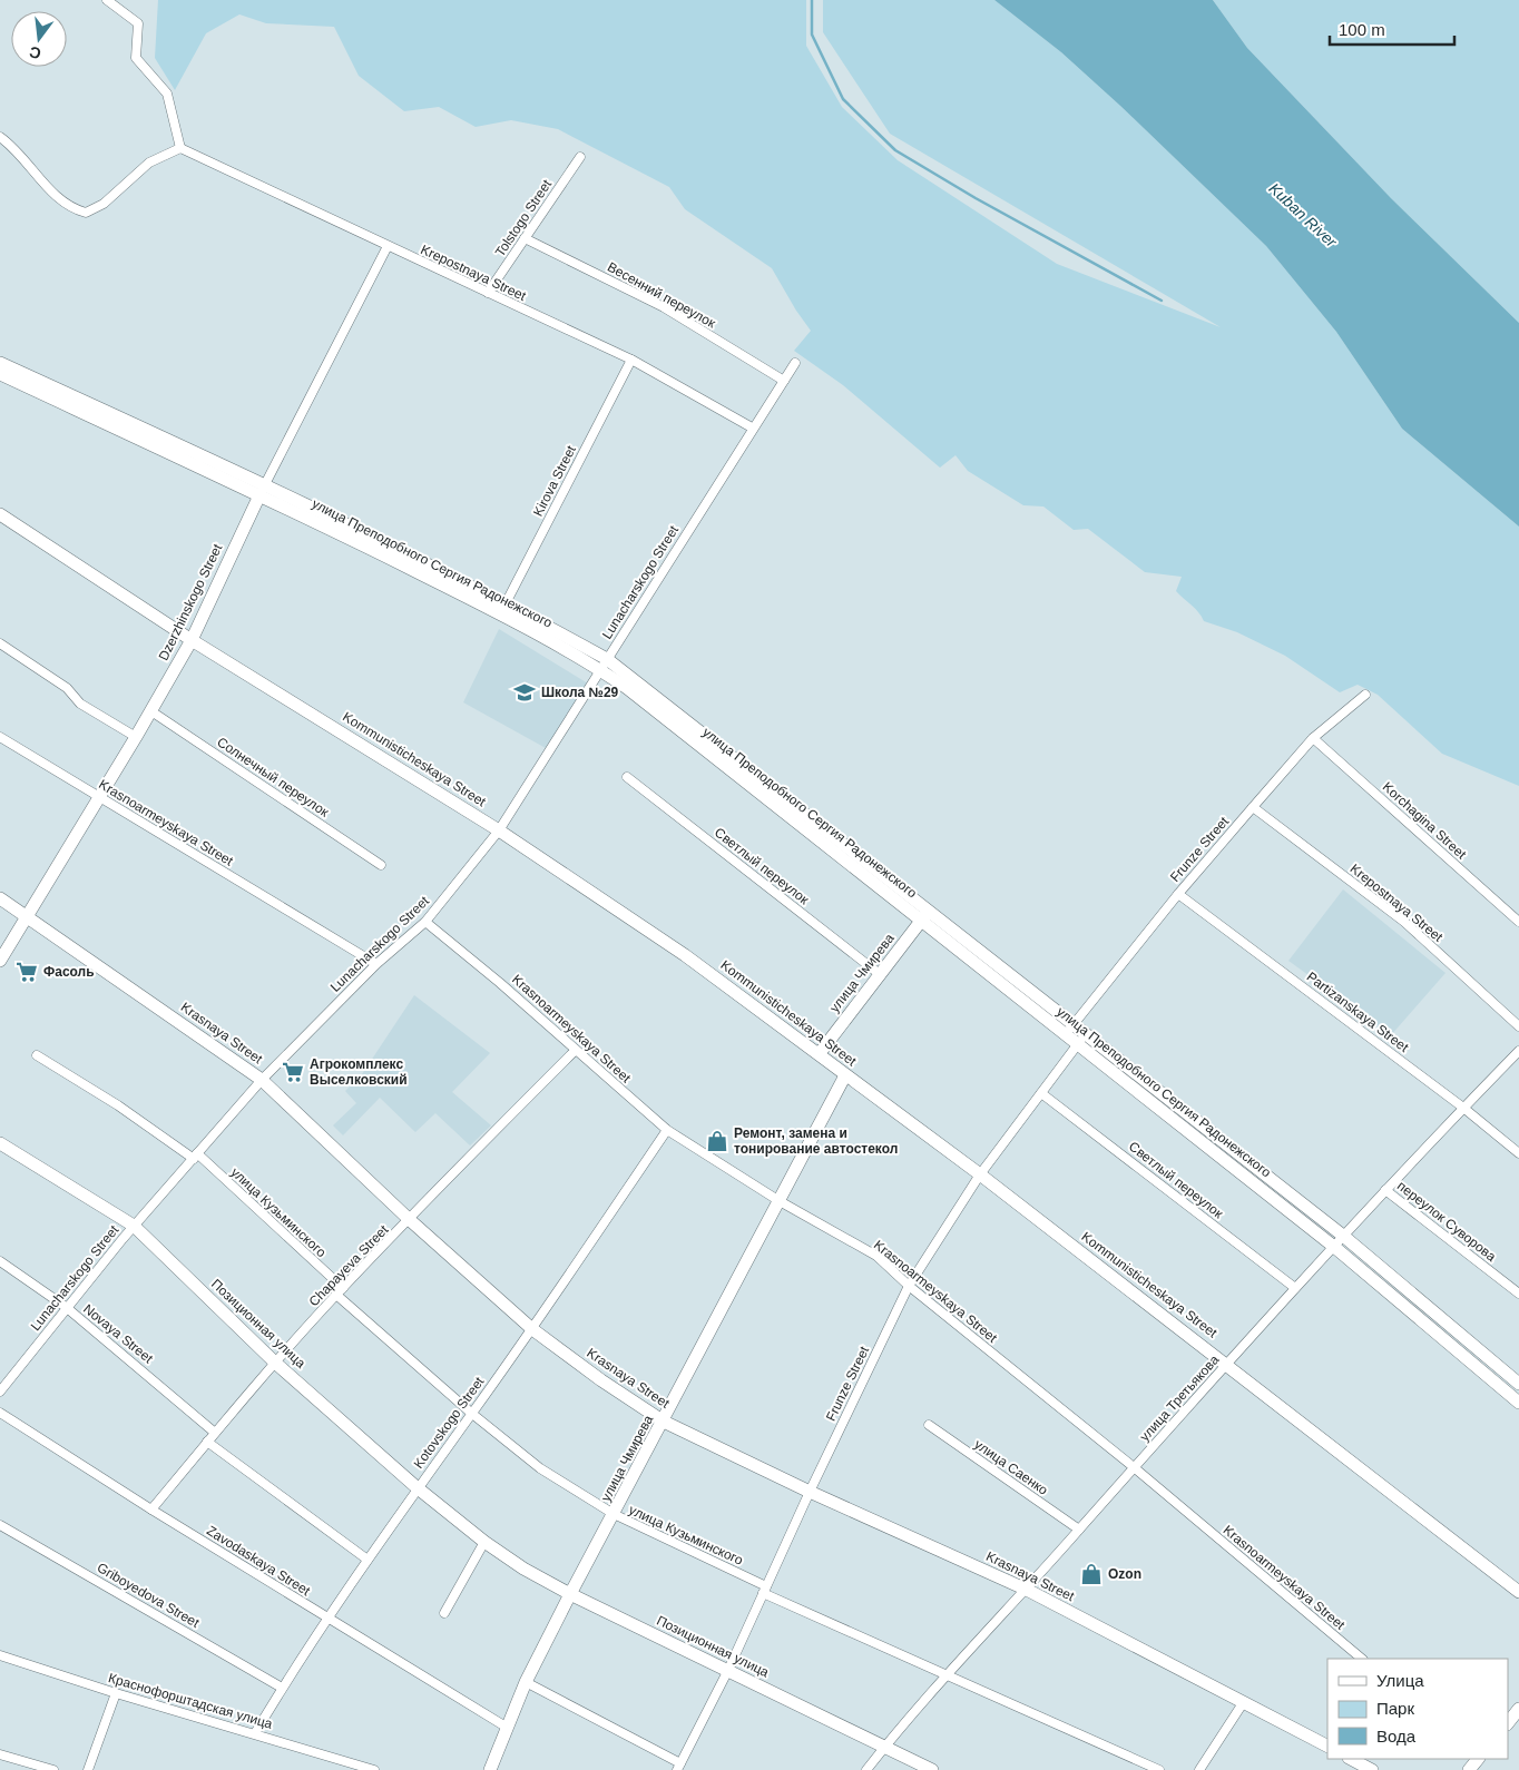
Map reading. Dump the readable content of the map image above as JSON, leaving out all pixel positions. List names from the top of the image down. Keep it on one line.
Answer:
{"streets":{"street":["Tolstogo Street","Krepostnaya Street","Весенний переулок","Kirova Street","улица Преподобного Сергия Радонежского","Lunacharskogo Street","Dzerzhinskogo Street","Kommunisticheskaya Street","Солнечный переулок","Korchagina Street","Krasnoarmeyskaya Street","Frunze Street","Светлый переулок","улица Чмирева","Partizanskaya Street","Krasnaya Street","улица Кузьминского","переулок Суворова","Chapayeva Street","Позиционная улица","Novaya Street","улица Третьякова","Kotovskogo Street","улица Саенко","Zavodaskaya Street","Griboyedova Street","Краснофорштадская улица"]},"crossings":[["Tolstogo Street","Krepostnaya Street"],["Tolstogo Street","Весенний переулок"],["Krepostnaya Street","Kirova Street"],["Krepostnaya Street","Lunacharskogo Street"],["Krepostnaya Street","Dzerzhinskogo Street"],["Krepostnaya Street","Frunze Street"],["Весенний переулок","Lunacharskogo Street"],["Kirova Street","улица Преподобного Сергия Радонежского"],["улица Преподобного Сергия Радонежского","Lunacharskogo Street"],["улица Преподобного Сергия Радонежского","Dzerzhinskogo Street"],["улица Преподобного Сергия Радонежского","Frunze Street"],["улица Преподобного Сергия Радонежского","улица Чмирева"],["улица Преподобного Сергия Радонежского","улица Третьякова"],["Lunacharskogo Street","Kommunisticheskaya Street"],["Lunacharskogo Street","Krasnoarmeyskaya Street"],["Lunacharskogo Street","Krasnaya Street"],["Lunacharskogo Street","улица Кузьминского"],["Lunacharskogo Street","Позиционная улица"],["Lunacharskogo Street","Novaya Street"],["Dzerzhinskogo Street","Kommunisticheskaya Street"],["Dzerzhinskogo Street","Солнечный переулок"],["Dzerzhinskogo Street","Krasnoarmeyskaya Street"],["Dzerzhinskogo Street","Krasnaya Street"],["Kommunisticheskaya Street","Frunze Street"],["Kommunisticheskaya Street","улица Чмирева"],["Kommunisticheskaya Street","улица Третьякова"],["Korchagina Street","Frunze Street"],["Krasnoarmeyskaya Street","Frunze Street"],["Krasnoarmeyskaya Street","улица Чмирева"],["Krasnoarmeyskaya Street","Chapayeva Street"],["Krasnoarmeyskaya Street","улица Третьякова"],["Krasnoarmeyskaya Street","Kotovskogo Street"],["Frunze Street","Светлый переулок"],["Frunze Street","Partizanskaya Street"],["Frunze Street","Krasnaya Street"],["Frunze Street","улица Кузьминского"],["Frunze Street","Позиционная улица"],["Светлый переулок","улица Чмирева"],["Светлый переулок","улица Третьякова"],["улица Чмирева","Krasnaya Street"],["улица Чмирева","улица Кузьминского"],["улица Чмирева","Позиционная улица"],["улица Чмирева","Zavodaskaya Street"],["Partizanskaya Street","улица Третьякова"],["Krasnaya Street","Chapayeva Street"],["Krasnaya Street","улица Третьякова"],["Krasnaya Street","Kotovskogo Street"],["улица Кузьминского","Chapayeva Street"],["улица Кузьминского","улица Третьякова"],["улица Кузьминского","Kotovskogo Street"],["переулок Суворова","улица Третьякова"],["Chapayeva Street","Позиционная улица"],["Chapayeva Street","Novaya Street"],["Chapayeva Street","Zavodaskaya Street"],["Позиционная улица","улица Третьякова"],["Позиционная улица","Kotovskogo Street"],["улица Третьякова","улица Саенко"],["Kotovskogo Street","Zavodaskaya Street"],["Kotovskogo Street","Griboyedova Street"],["Kotovskogo Street","Краснофорштадская улица"]],"water":["Kuban River"],"places":{"school or university":["Школа №29"],"supermarket":["Фасоль","Агрокомплекс Выселковский"],"shop":["Ремонт, замена и тонирование автостекол","Ozon"]},"legend":["Улица","Парк","Вода"],"scale_bar":"100 m","north":"bottom"}
